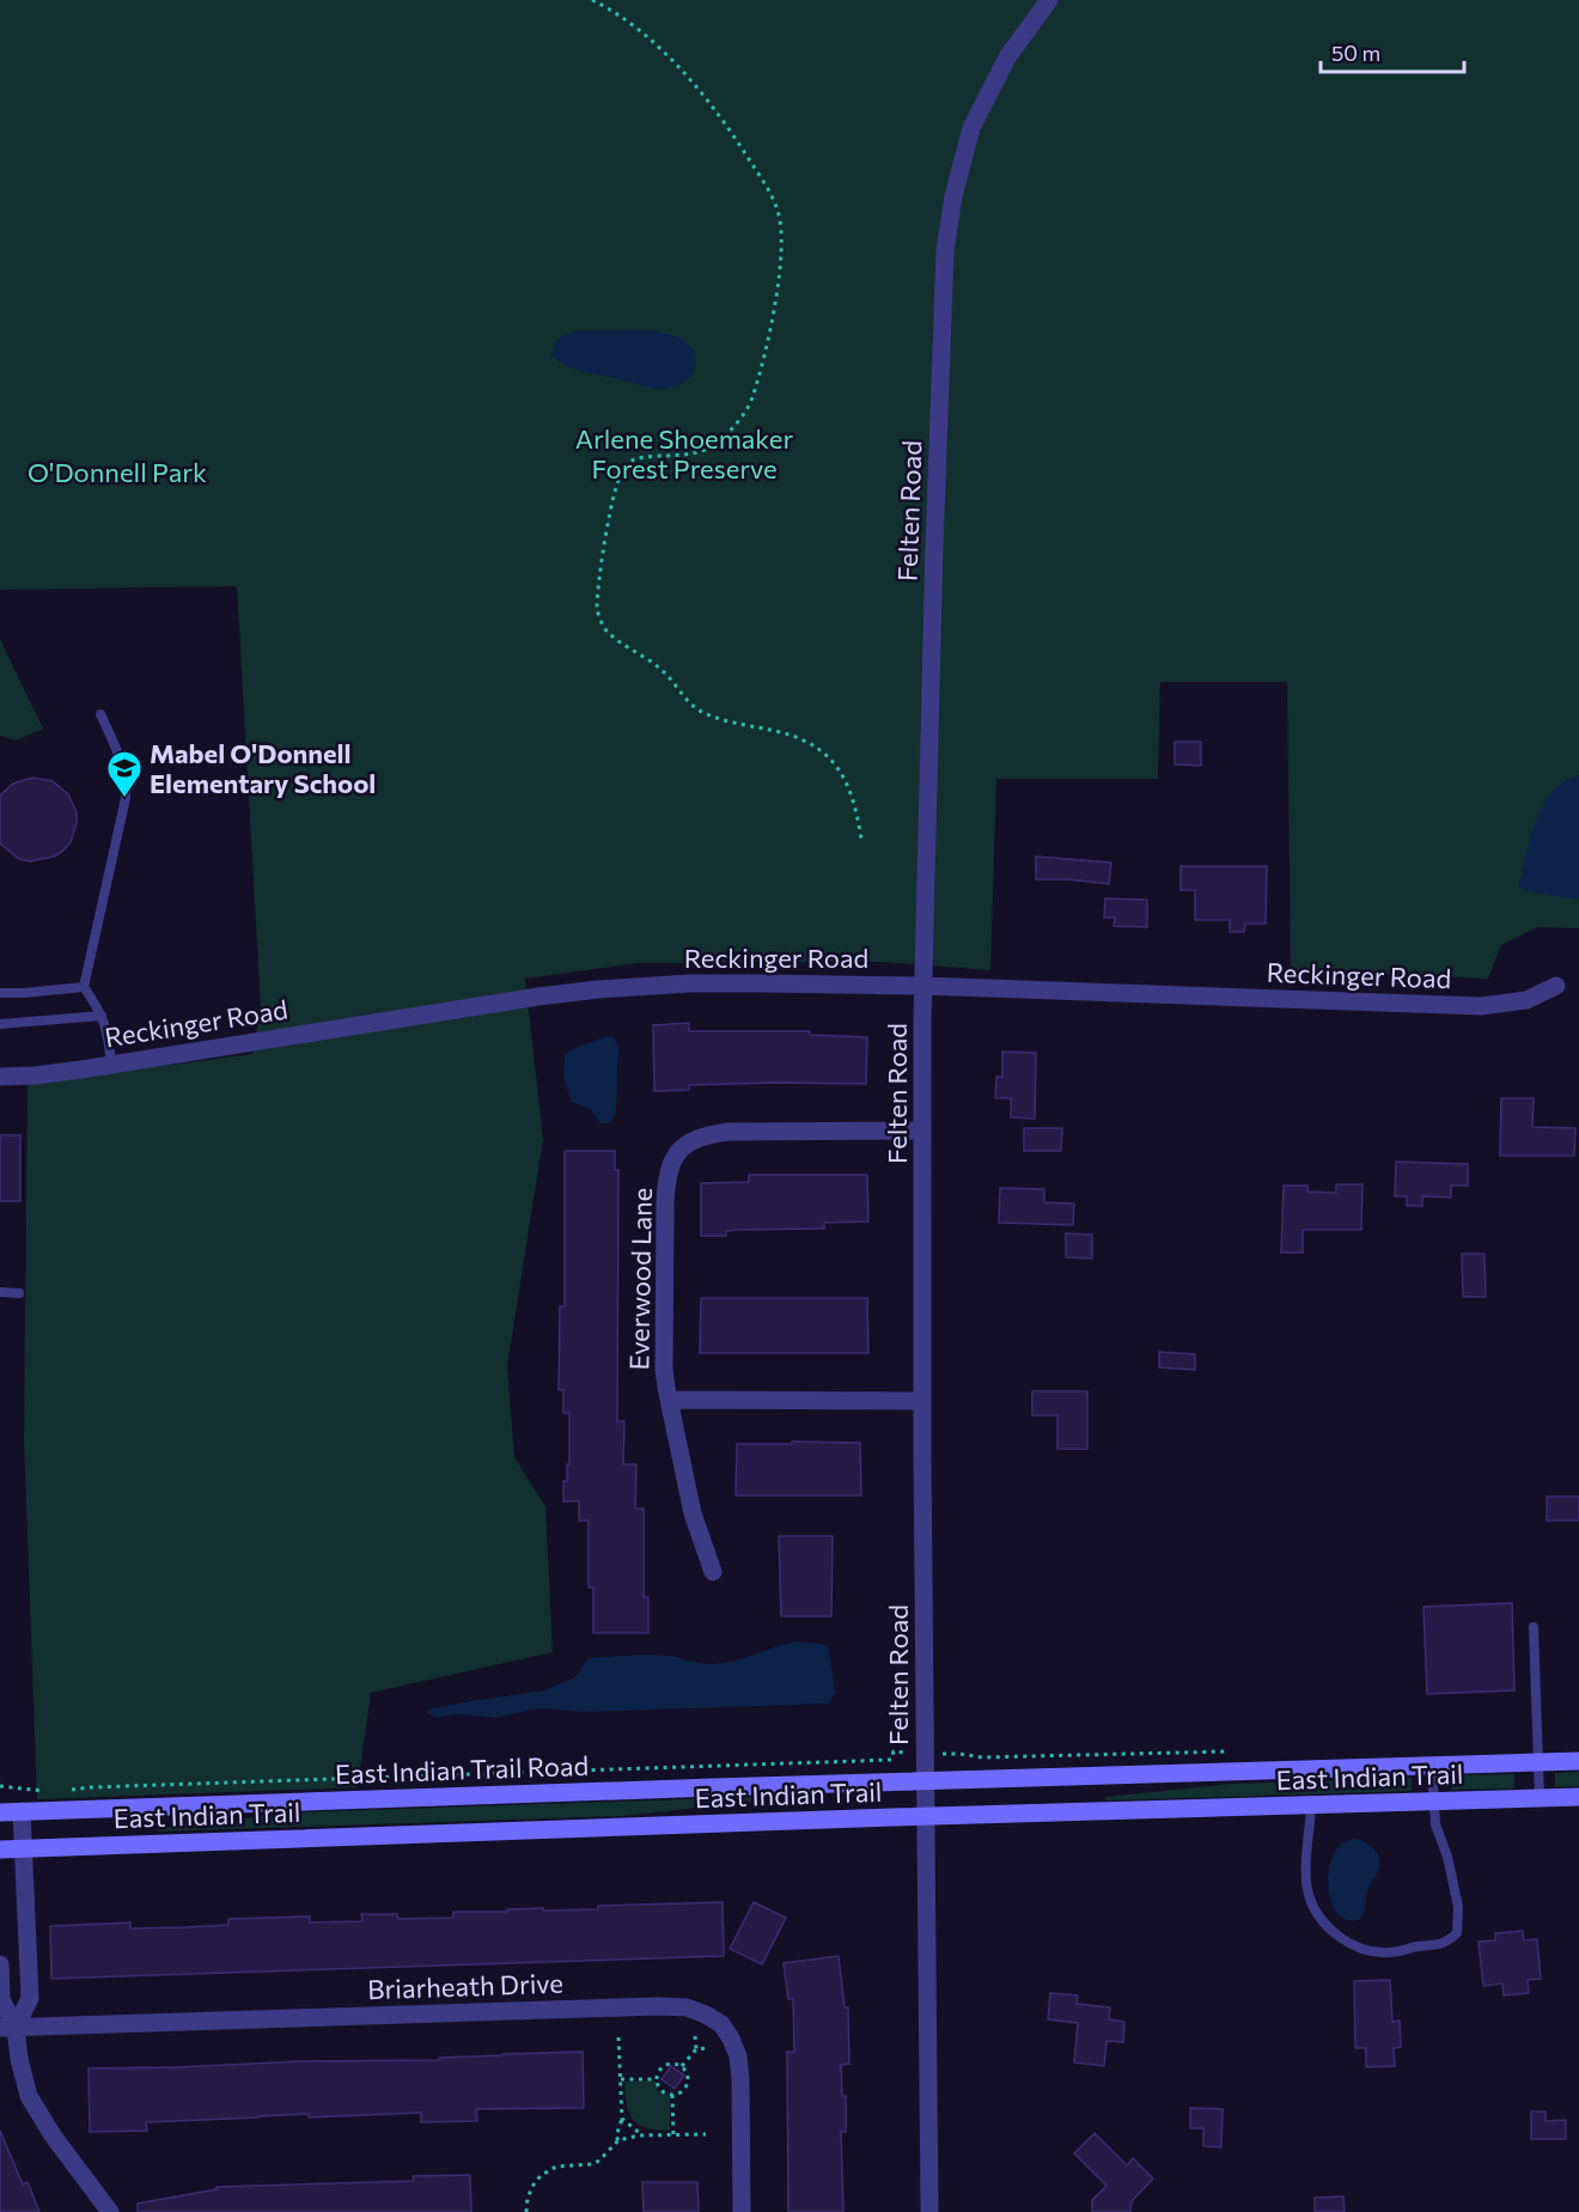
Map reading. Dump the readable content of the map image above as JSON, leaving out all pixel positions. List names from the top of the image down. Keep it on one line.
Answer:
{"streets":{"main road":["East Indian Trail Road","East Indian Trail"],"street":["Felten Road","Reckinger Road","Everwood Lane","Briarheath Drive"]},"crossings":[["Felten Road","Reckinger Road"],["Felten Road","Everwood Lane"],["Felten Road","East Indian Trail Road"],["Felten Road","East Indian Trail"],["East Indian Trail Road","East Indian Trail"]],"parks":["Arlene Shoemaker Forest Preserve","O'Donnell Park"],"places":{"school or university":["Mabel O'Donnell Elementary School"]},"scale_bar":"50 m"}
